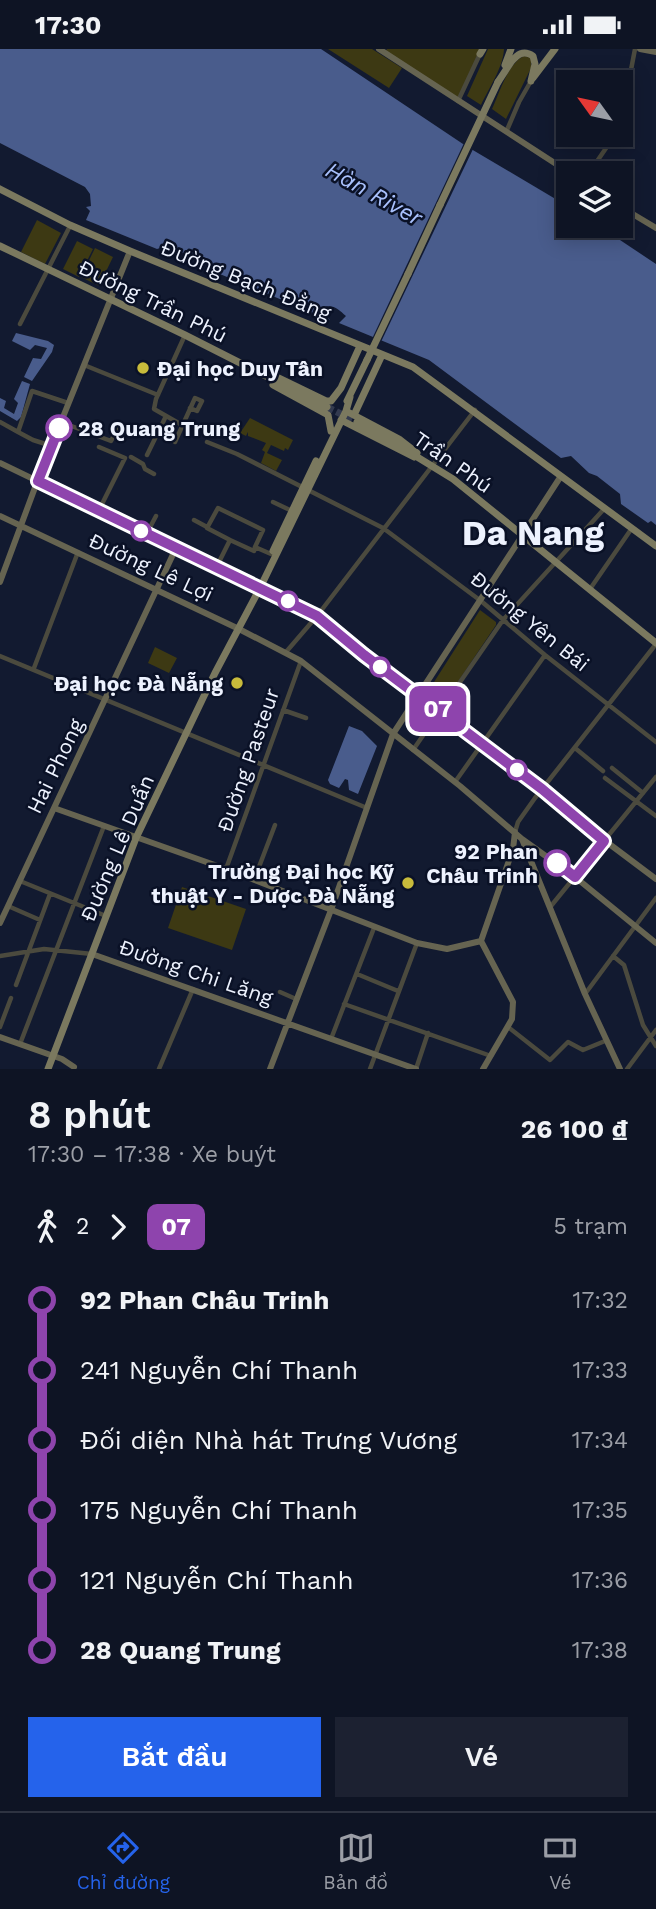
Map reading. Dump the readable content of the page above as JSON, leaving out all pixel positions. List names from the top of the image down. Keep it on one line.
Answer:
{"streets":{"main road":["Đường Bạch Đằng","Đường Trần Phú","Trần Phú","Đường Lê Duẩn"],"street":["Đường Lê Lợi","Đường Yên Bái","Đường Pasteur","Hai Phong","Đường Chi Lăng"]},"crossings":[["Đường Lê Lợi","Đường Pasteur"],["Đường Lê Lợi","Hai Phong"],["Đường Lê Lợi","Đường Lê Duẩn"],["Đường Yên Bái","Đường Lê Duẩn"],["Đường Lê Duẩn","Đường Chi Lăng"]],"districts":["Da Nang"],"water":["Hàn River"],"places":["Đại học Duy Tân","28 Quang Trung","Đại học Đà Nẵng","92 Phan Châu Trinh","Trường Đại học Kỹ thuật Y - Dược Đà Nẵng"],"lines":["bus line 07"],"north":"top left","page":{"status":"17:30","on_map":"07","heading":["8 phút","17:30 – 17:38 · Xe buýt","26 100 ₫"],"legs":["2","07","5 trạm"],"list":[{"name":"92 Phan Châu Trinh","value":"17:32"},{"name":"241 Nguyễn Chí Thanh","value":"17:33"},{"name":"Đối diện Nhà hát Trưng Vương","value":"17:34"},{"name":"175 Nguyễn Chí Thanh","value":"17:35"},{"name":"121 Nguyễn Chí Thanh","value":"17:36"},{"name":"28 Quang Trung","value":"17:38"}],"buttons":["Bắt đầu","Vé"],"tabs":["Chỉ đường","Bản đồ","Vé"]}}
